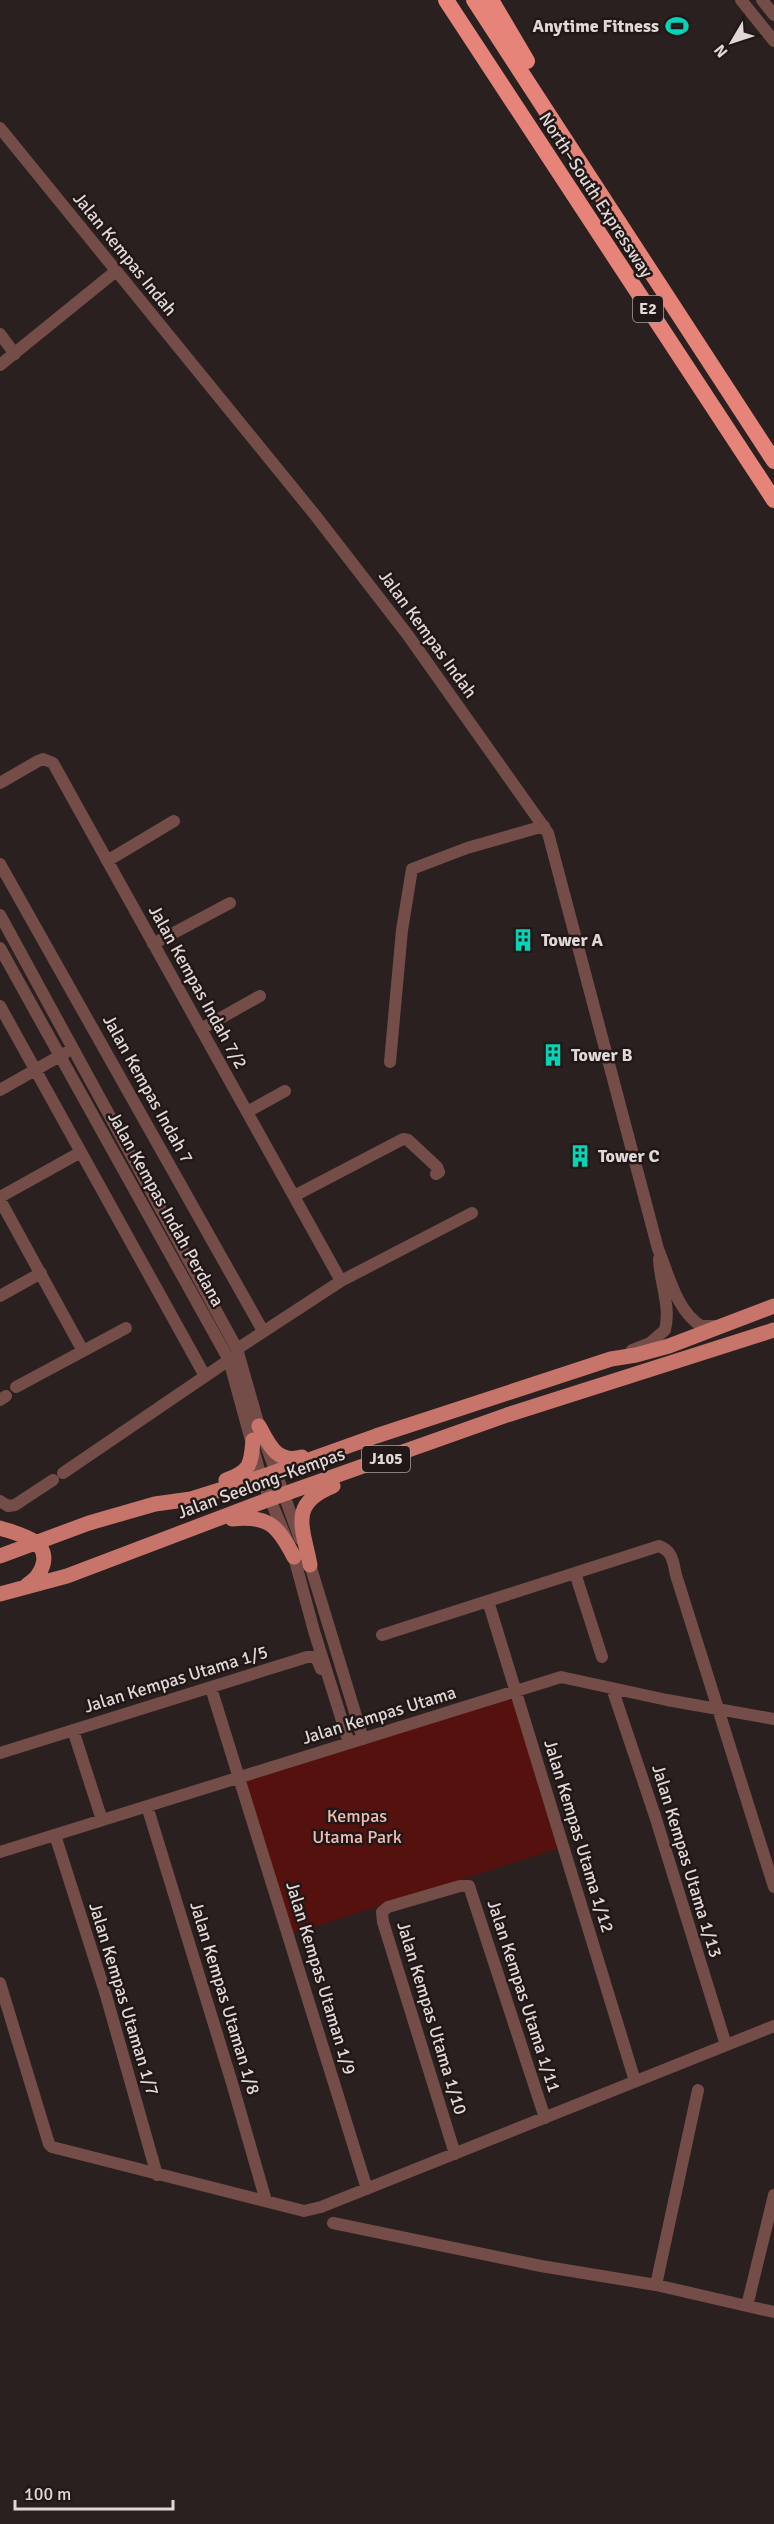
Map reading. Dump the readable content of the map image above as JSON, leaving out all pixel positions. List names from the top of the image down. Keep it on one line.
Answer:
{"streets":{"highway":["North–South Expressway","E2"],"main road":["J105","Jalan Seelong–Kempas"],"street":["Jalan Kempas Indah","Jalan Kempas Indah 7/2","Jalan Kempas Indah 7","Jalan Kempas Indah Perdana","Jalan Kempas Utama 1/5","Jalan Kempas Utama","Jalan Kempas Utama 1/12","Jalan Kempas Utama 1/13","Jalan Kempas Utaman 1/9","Jalan Kempas Utama 1/11","Jalan Kempas Utaman 1/8","Jalan Kempas Utaman 1/7","Jalan Kempas Utama 1/10"]},"crossings":[["Jalan Kempas Utama 1/5","Jalan Kempas Utaman 1/9"],["Jalan Kempas Utama","Jalan Kempas Utama 1/12"],["Jalan Kempas Utama","Jalan Kempas Utama 1/13"],["Jalan Kempas Utama","Jalan Kempas Utaman 1/9"],["Jalan Kempas Utama","Jalan Kempas Utaman 1/8"],["Jalan Kempas Utama","Jalan Kempas Utaman 1/7"],["Jalan Kempas Utama 1/11","Jalan Kempas Utama 1/10"]],"parks":["Kempas Utama Park"],"places":{"sports":["Anytime Fitness"],"building":["Tower A","Tower B","Tower C"]},"scale_bar":"100 m","north":"bottom left"}
